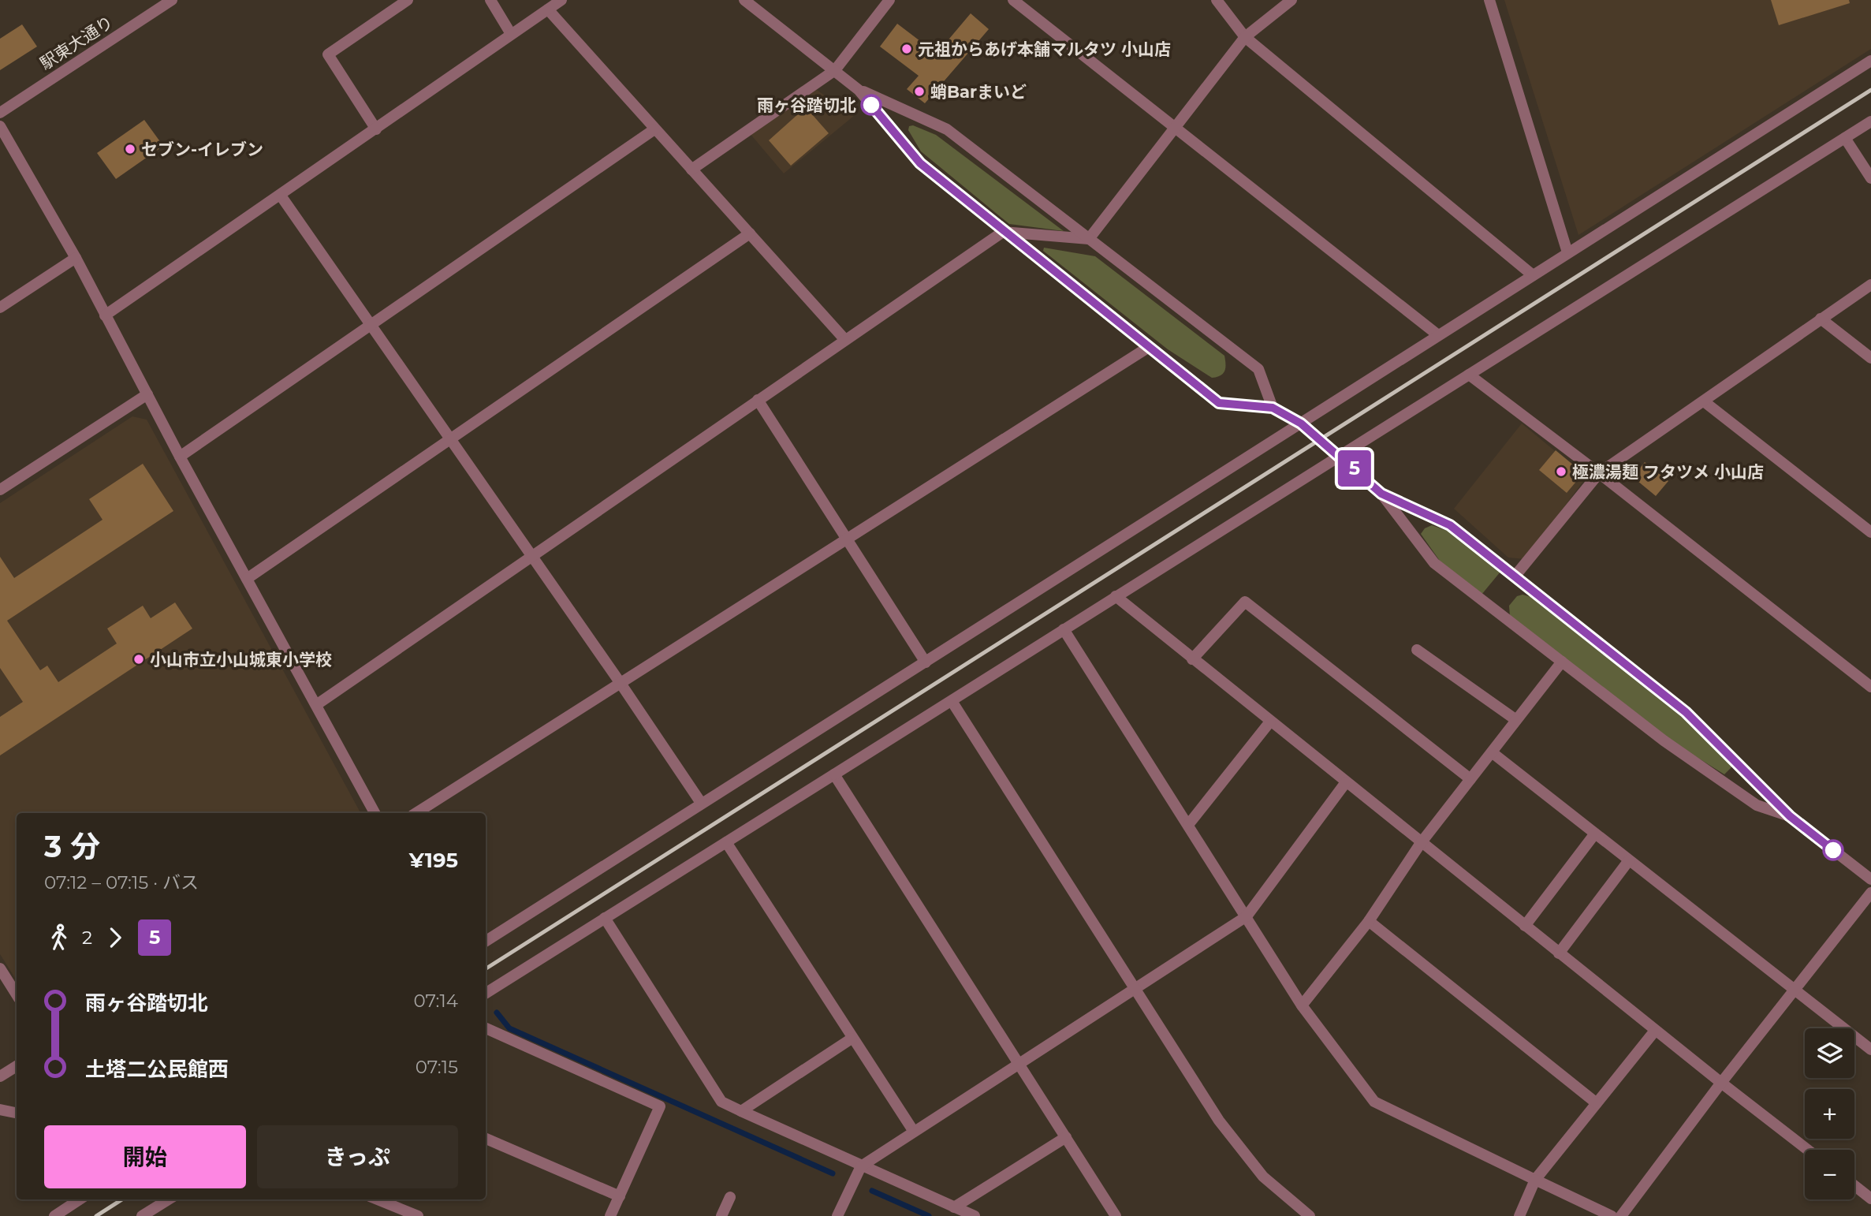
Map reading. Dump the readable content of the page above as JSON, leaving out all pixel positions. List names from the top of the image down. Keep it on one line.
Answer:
{"streets":{"street":["駅東大通り"]},"places":["元祖からあげ本舗マルタツ 小山店","蛸Barまいど","雨ヶ谷踏切北","セブン-イレブン","極濃湯麺 フタツメ 小山店","小山市立小山城東小学校"],"lines":["bus line 5"],"page":{"on_map":"5","heading":["3 分","07:12 – 07:15 · バス","¥195"],"legs":["2","5"],"list":[{"name":"雨ヶ谷踏切北","value":"07:14"},{"name":"土塔二公民館西","value":"07:15"}],"map_buttons":["+","−"],"buttons":["開始","きっぷ"]}}
